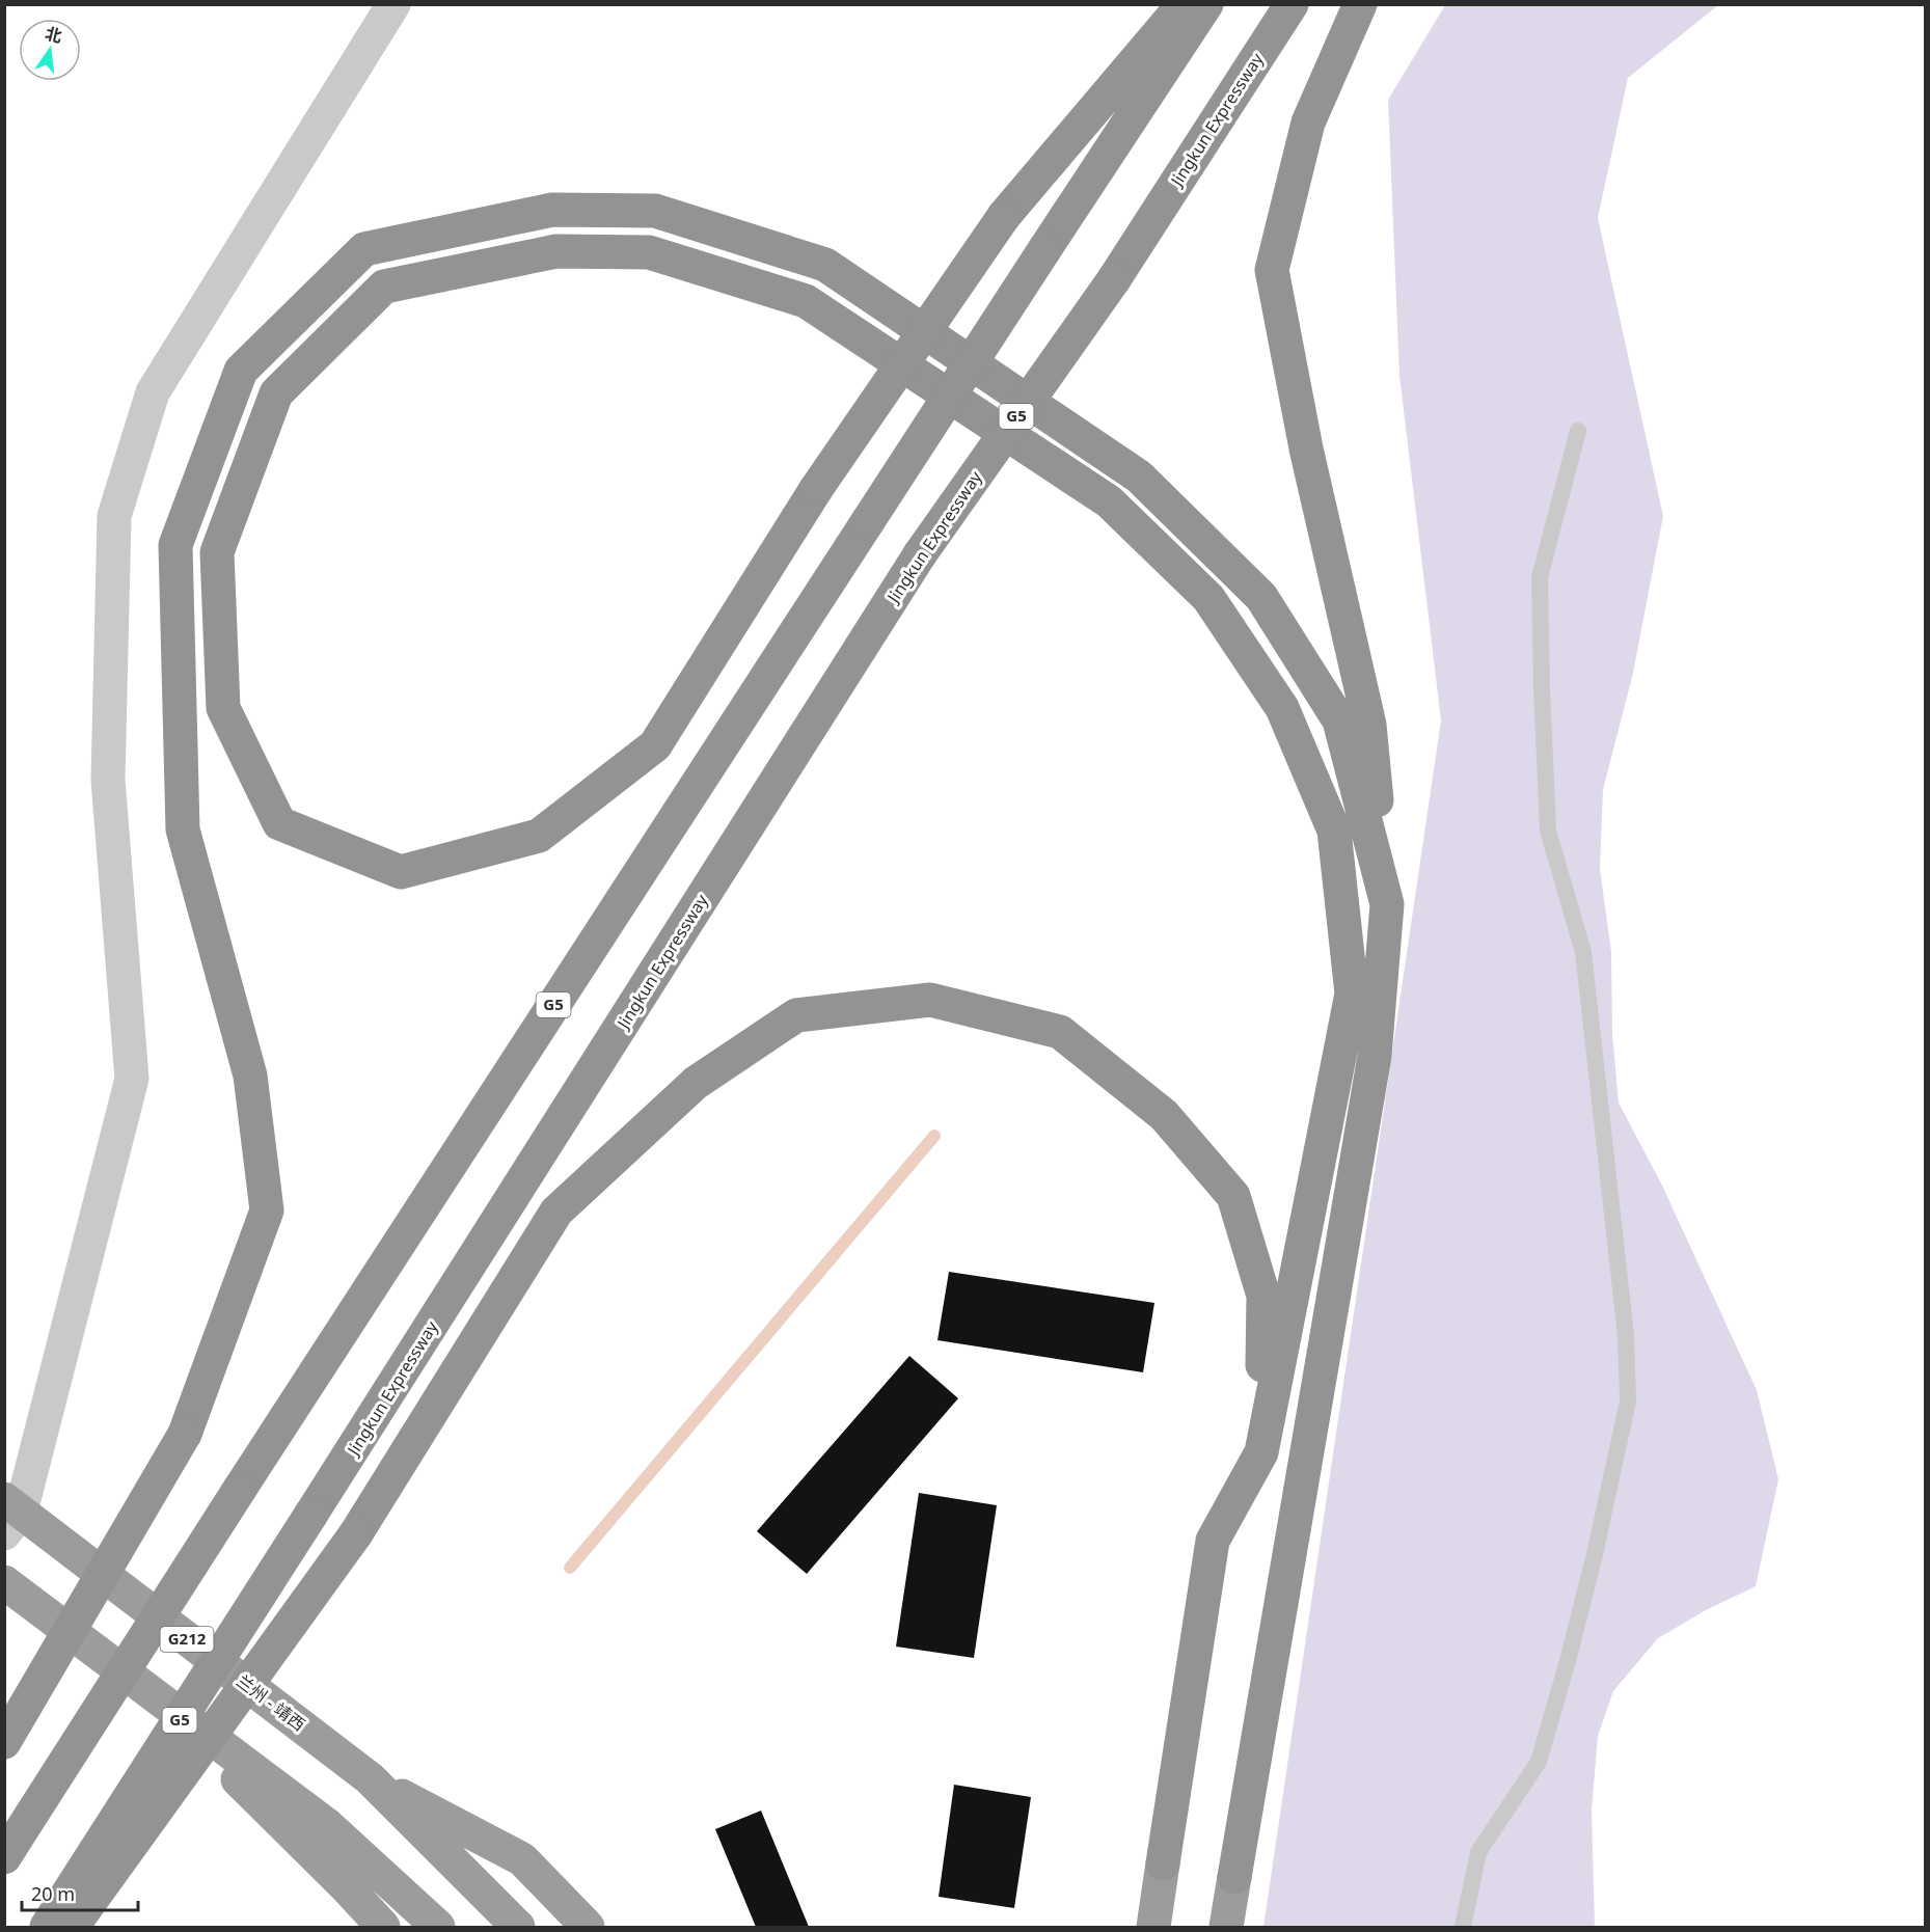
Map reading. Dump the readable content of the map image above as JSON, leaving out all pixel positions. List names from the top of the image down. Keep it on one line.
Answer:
{"streets":{"highway":["Jingkun Expressway","G5","G212","兰州 - 靖西"]},"scale_bar":"20 m","north":"top"}
